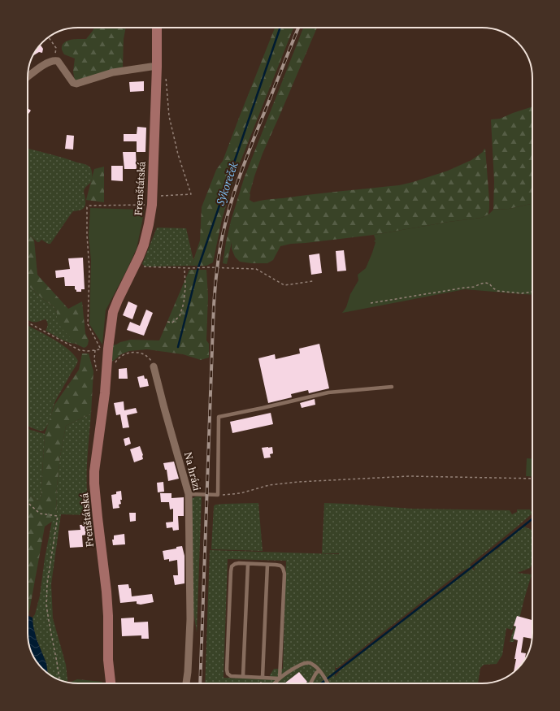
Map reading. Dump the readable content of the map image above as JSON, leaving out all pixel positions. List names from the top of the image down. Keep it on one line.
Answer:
{"streets":{"main road":["Frenštátská"],"street":["Na hrázi"]},"water":["Sýkoreček"]}
